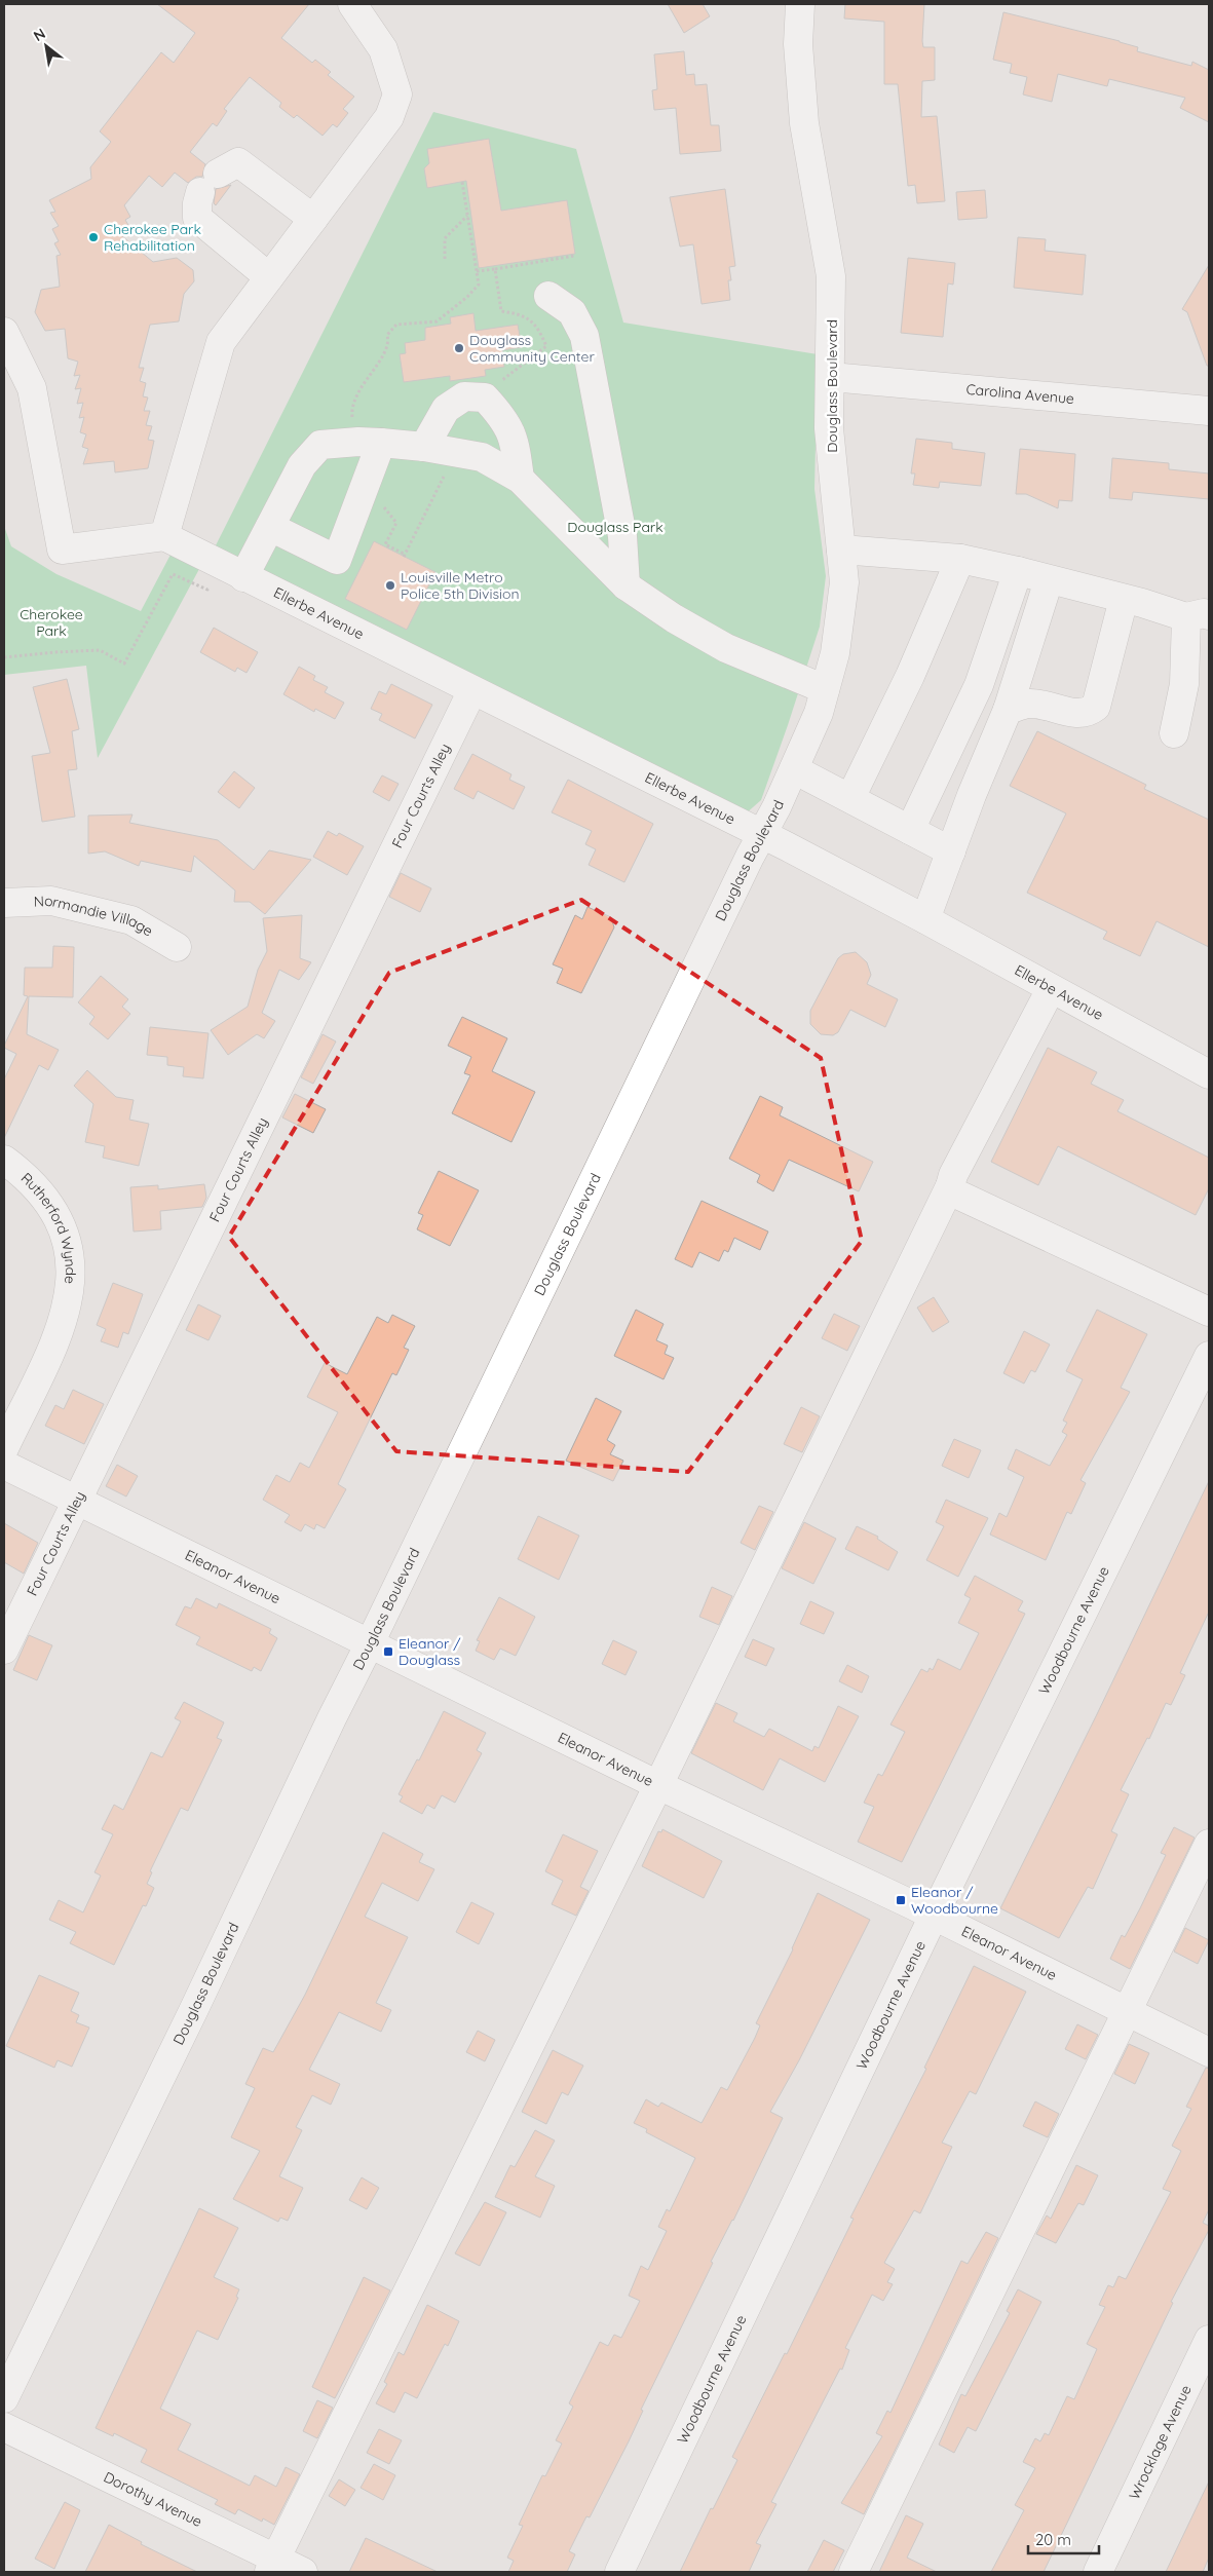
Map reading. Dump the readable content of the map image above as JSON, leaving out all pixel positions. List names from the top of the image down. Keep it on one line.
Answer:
{"streets":{"street":["Douglass Boulevard","Carolina Avenue","Ellerbe Avenue","Four Courts Alley","Normandie Village","Rutherford Wynde","Eleanor Avenue","Woodbourne Avenue","Wrocklage Avenue","Dorothy Avenue"]},"crossings":[["Douglass Boulevard","Carolina Avenue"],["Douglass Boulevard","Ellerbe Avenue"],["Douglass Boulevard","Eleanor Avenue"],["Ellerbe Avenue","Four Courts Alley"],["Four Courts Alley","Eleanor Avenue"],["Eleanor Avenue","Woodbourne Avenue"]],"parks":["Douglass Park","Cherokee Park"],"places":{"other":["Cherokee Park Rehabilitation","Douglass Community Center","Louisville Metro Police 5th Division"],"transit":["Eleanor / Douglass","Eleanor / Woodbourne"]},"scale_bar":"20 m","north":"top left"}
